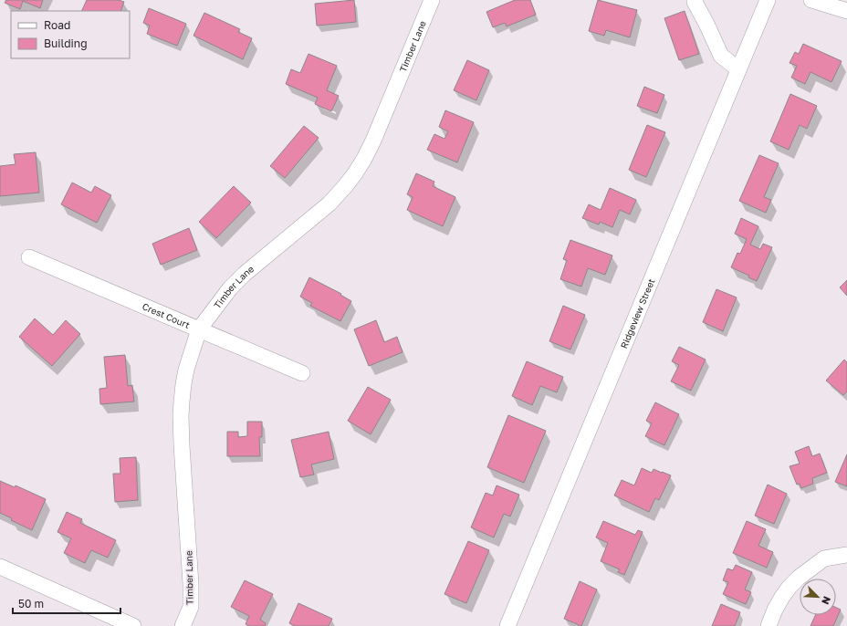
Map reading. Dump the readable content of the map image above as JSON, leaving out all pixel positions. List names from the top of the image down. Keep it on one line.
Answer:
{"streets":{"street":["Timber Lane","Ridgeview Street","Crest Court"]},"crossings":[["Timber Lane","Crest Court"]],"legend":["Road","Building"],"scale_bar":"50 m","north":"bottom right"}
